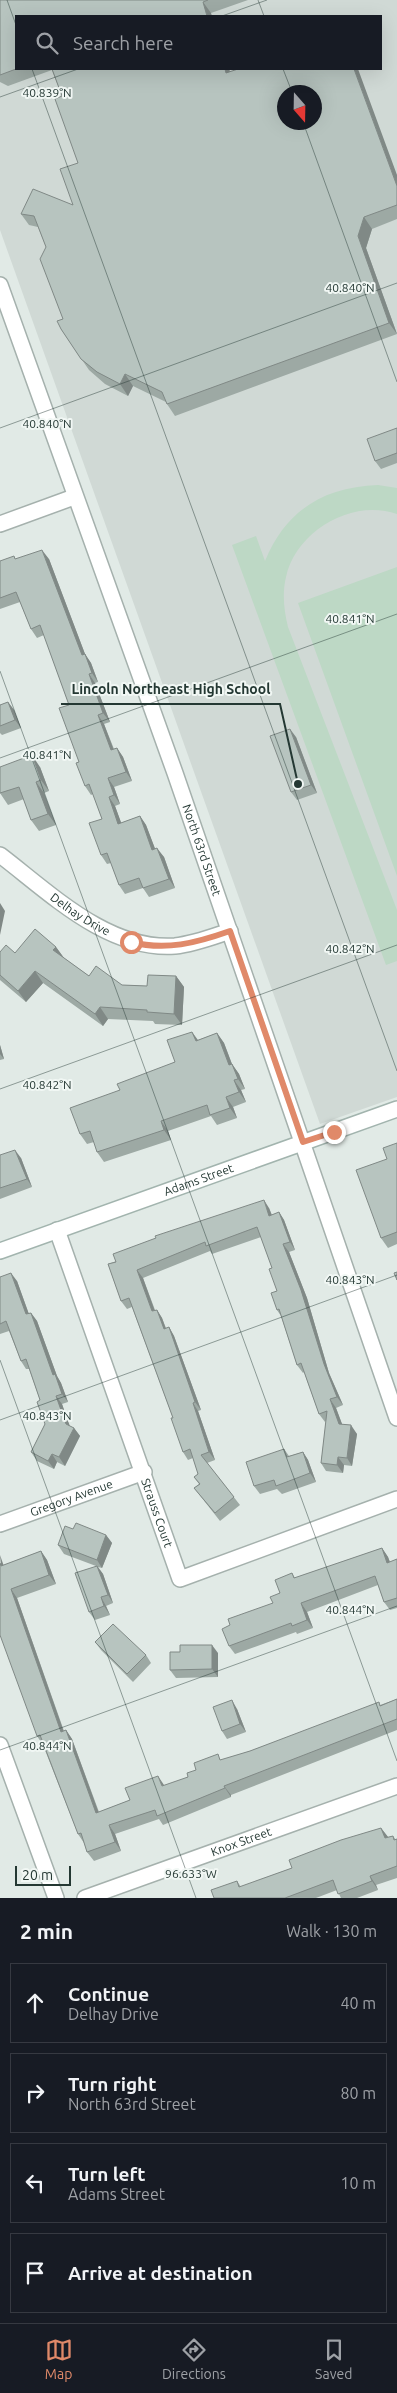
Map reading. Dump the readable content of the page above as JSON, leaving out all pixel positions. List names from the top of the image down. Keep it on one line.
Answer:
{"streets":{"street":["North 63rd Street","Delhay Drive","Adams Street","Gregory Avenue","Strauss Court","Knox Street"]},"crossings":[["North 63rd Street","Delhay Drive"],["North 63rd Street","Adams Street"],["Adams Street","Strauss Court"],["Gregory Avenue","Strauss Court"]],"places":["Lincoln Northeast High School"],"scale_bar":"20 m","north":"bottom","page":{"search":"Search here","scale":"20 m","heading":["2 min","Walk · 130 m"],"list":[["Continue","Delhay Drive","40 m"],["Turn right","North 63rd Street","80 m"],["Turn left","Adams Street","10 m"],"Arrive at destination"],"nav":["Map","Directions","Saved"]},"coordinates":["40.839°N","40.840°N","40.841°N","40.842°N","40.843°N","40.844°N","96.633°W"]}
